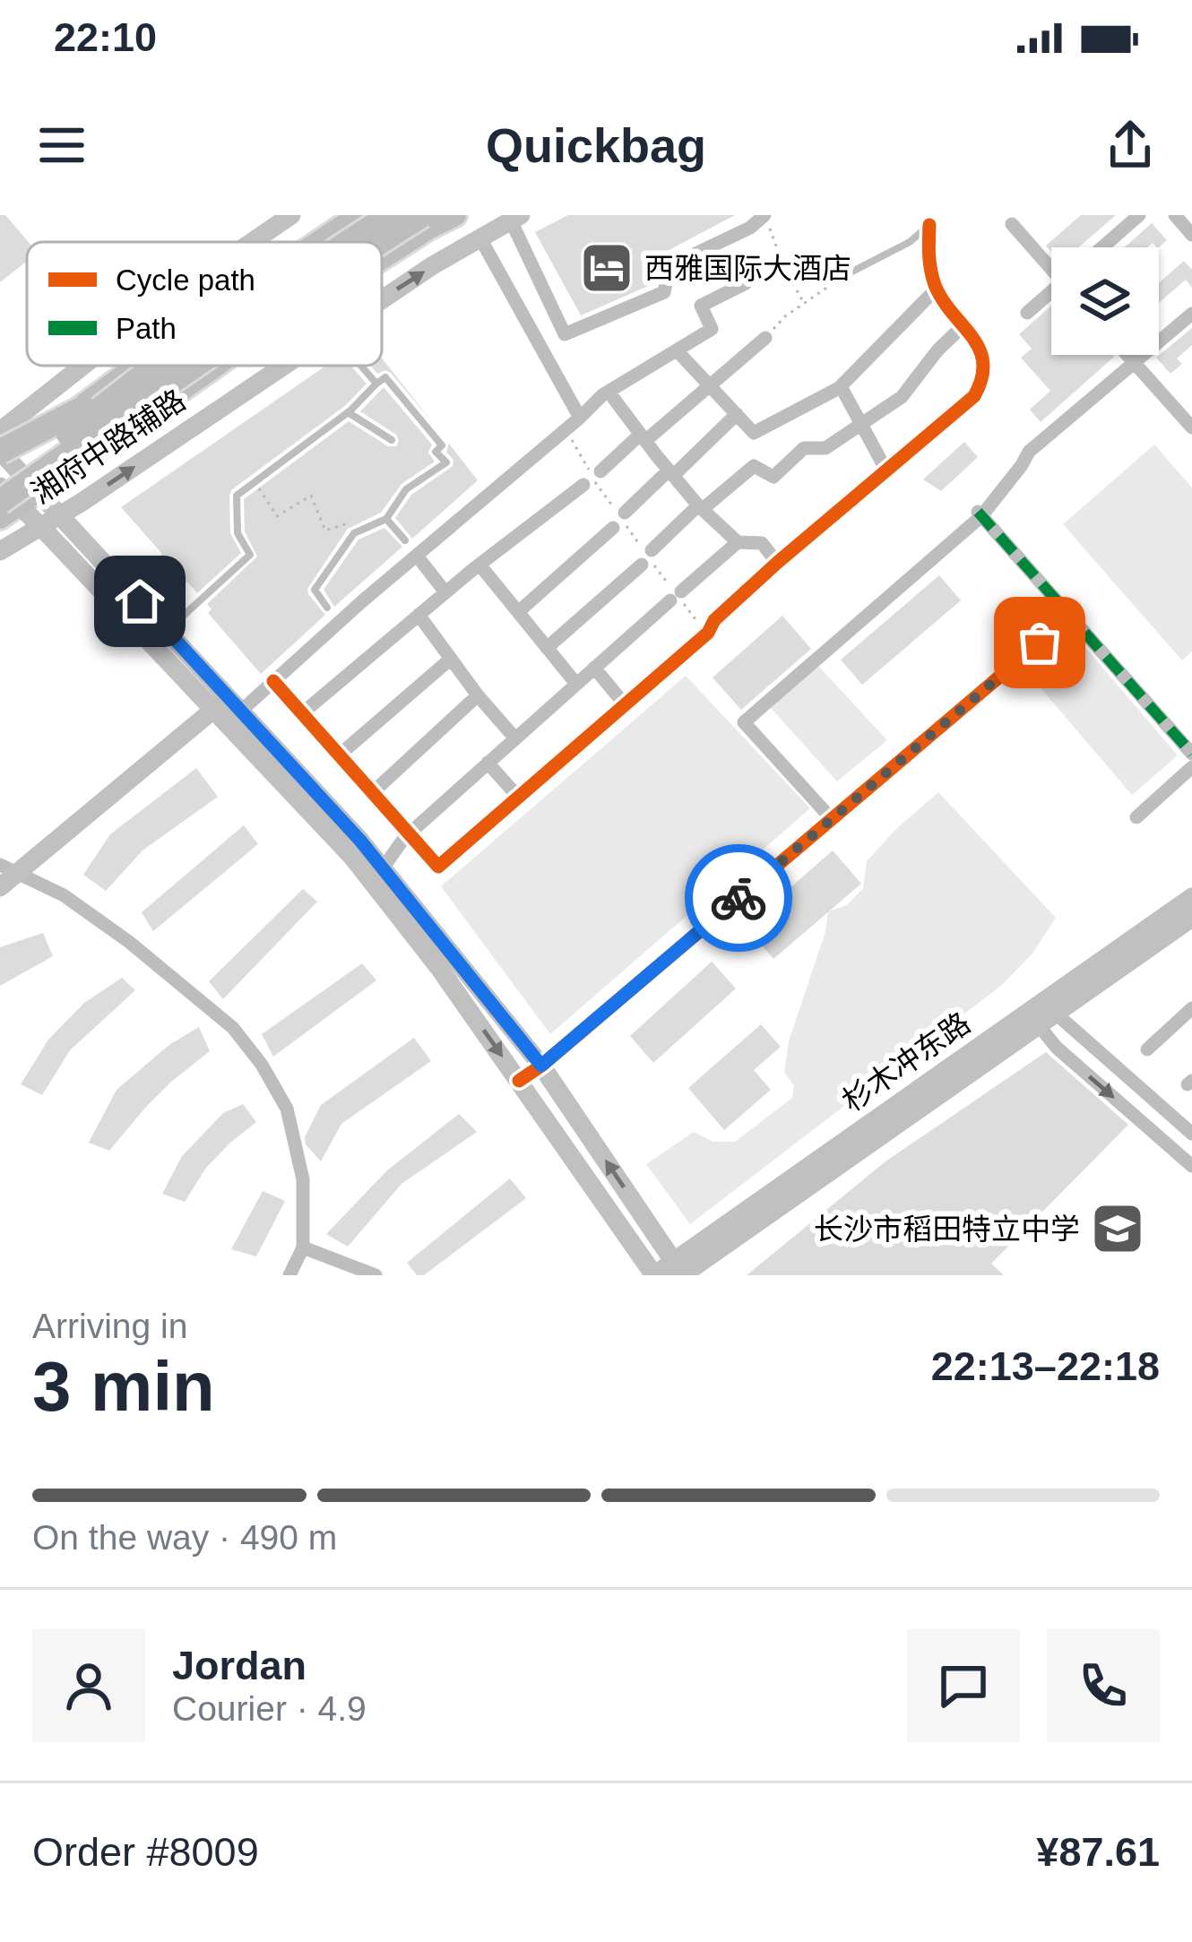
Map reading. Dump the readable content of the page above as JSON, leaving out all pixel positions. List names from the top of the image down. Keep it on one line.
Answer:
{"streets":{"main road":["湘府中路辅路","杉木冲东路"]},"places":{"hotel":["西雅国际大酒店"],"school or university":["长沙市稻田特立中学"]},"legend":["Cycle path","Path"],"page":{"status":"22:10","header":"Quickbag","heading":["3 min","Arriving in","22:13–22:18"],"panel":["Jordan","Courier · 4.9","Order #8009","¥87.61"],"bar":"On the way · 490 m"}}
